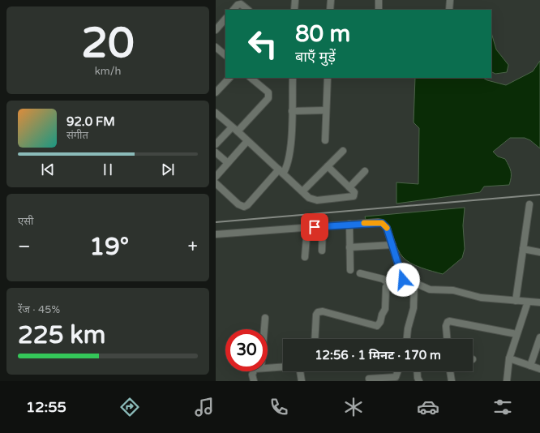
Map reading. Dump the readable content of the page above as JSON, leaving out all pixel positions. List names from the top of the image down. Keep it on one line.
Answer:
{"page":{"tile":[["20","km/h"],"एसी",["रेंज · 45%","225 km"]],"turn":["80 m","बाएँ मुड़ें"],"song":["92.0 FM","संगीत"],"heat":["−","19°","+"],"limit":"30","trip":"12:56 · 1 मिनट · 170 m","tabs":"12:55"}}
